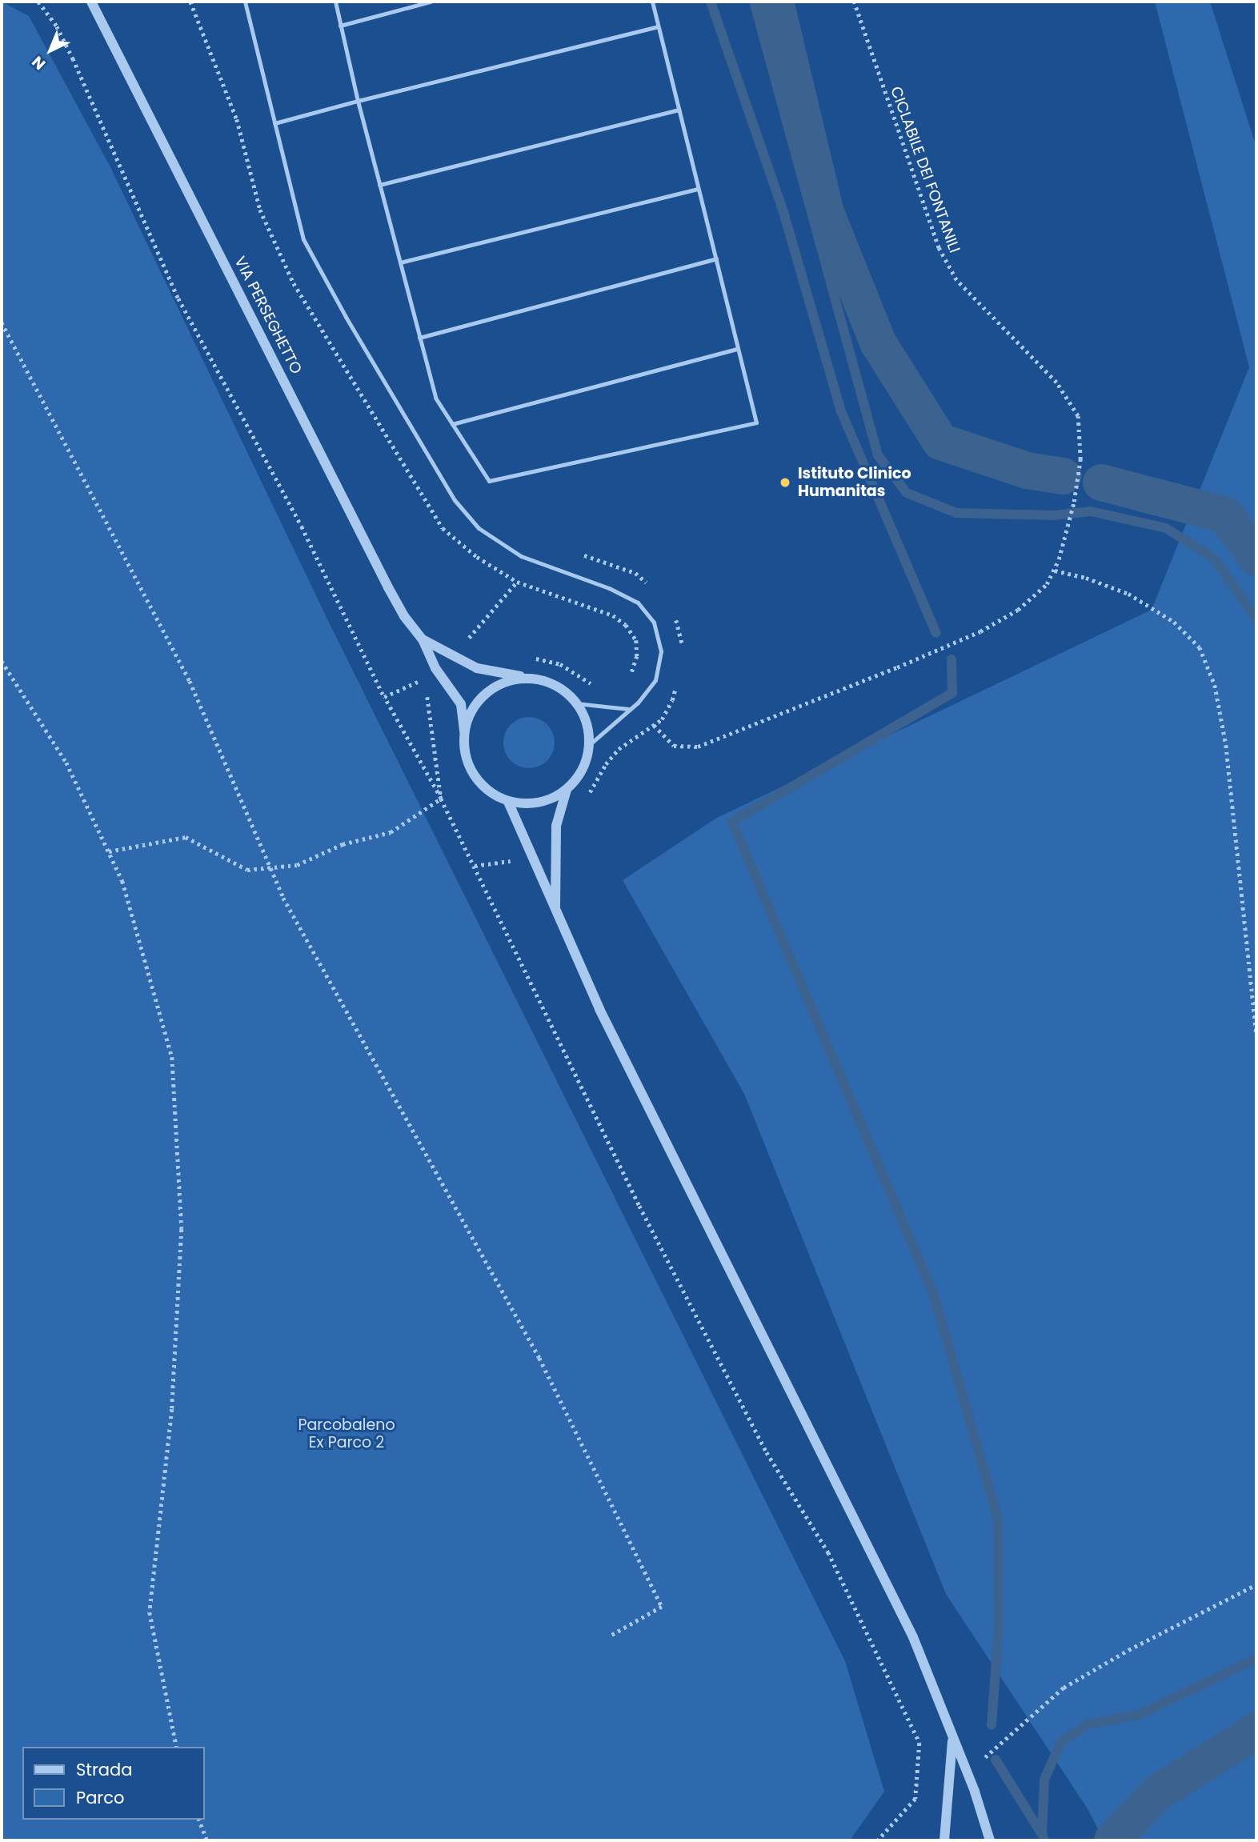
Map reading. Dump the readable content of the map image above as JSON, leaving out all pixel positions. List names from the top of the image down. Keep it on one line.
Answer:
{"streets":{"street":["VIA PERSEGHETTO"],"path":["CICLABILE DEI FONTANILI"]},"parks":["Parcobaleno Ex Parco 2"],"places":["Istituto Clinico Humanitas"],"legend":["Strada","Parco"],"north":"bottom left"}
